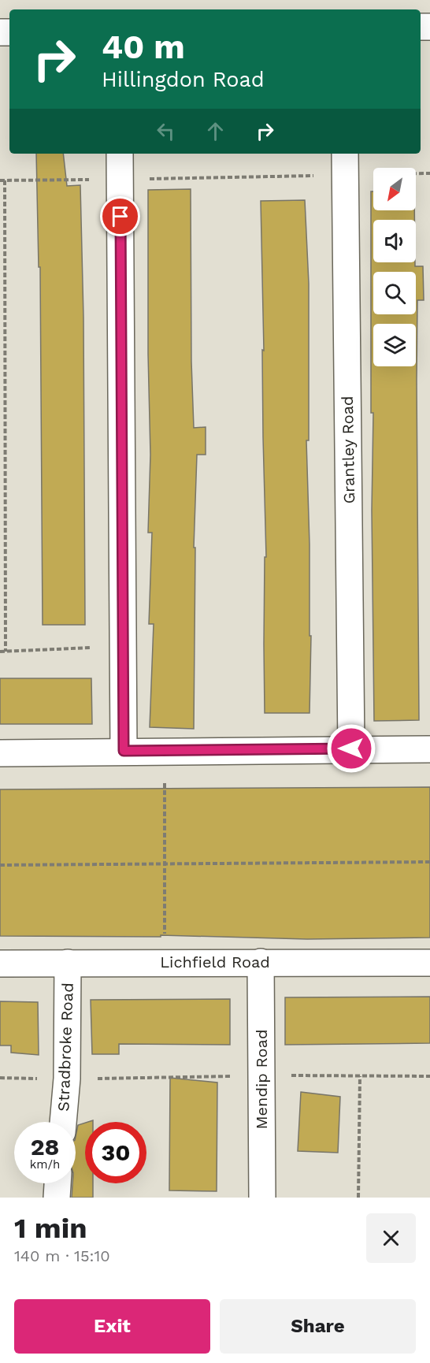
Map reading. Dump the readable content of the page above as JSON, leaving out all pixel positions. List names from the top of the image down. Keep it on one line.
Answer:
{"streets":{"street":["Grantley Road","Lichfield Road","Stradbroke Road","Mendip Road"]},"crossings":[["Lichfield Road","Stradbroke Road"],["Lichfield Road","Mendip Road"]],"north":"bottom left","page":{"turn":["40 m","Hillingdon Road"],"speed":"28 km/h","limit":"30","heading":["1 min","140 m · 15:10"],"buttons":["Exit","Share"]}}
